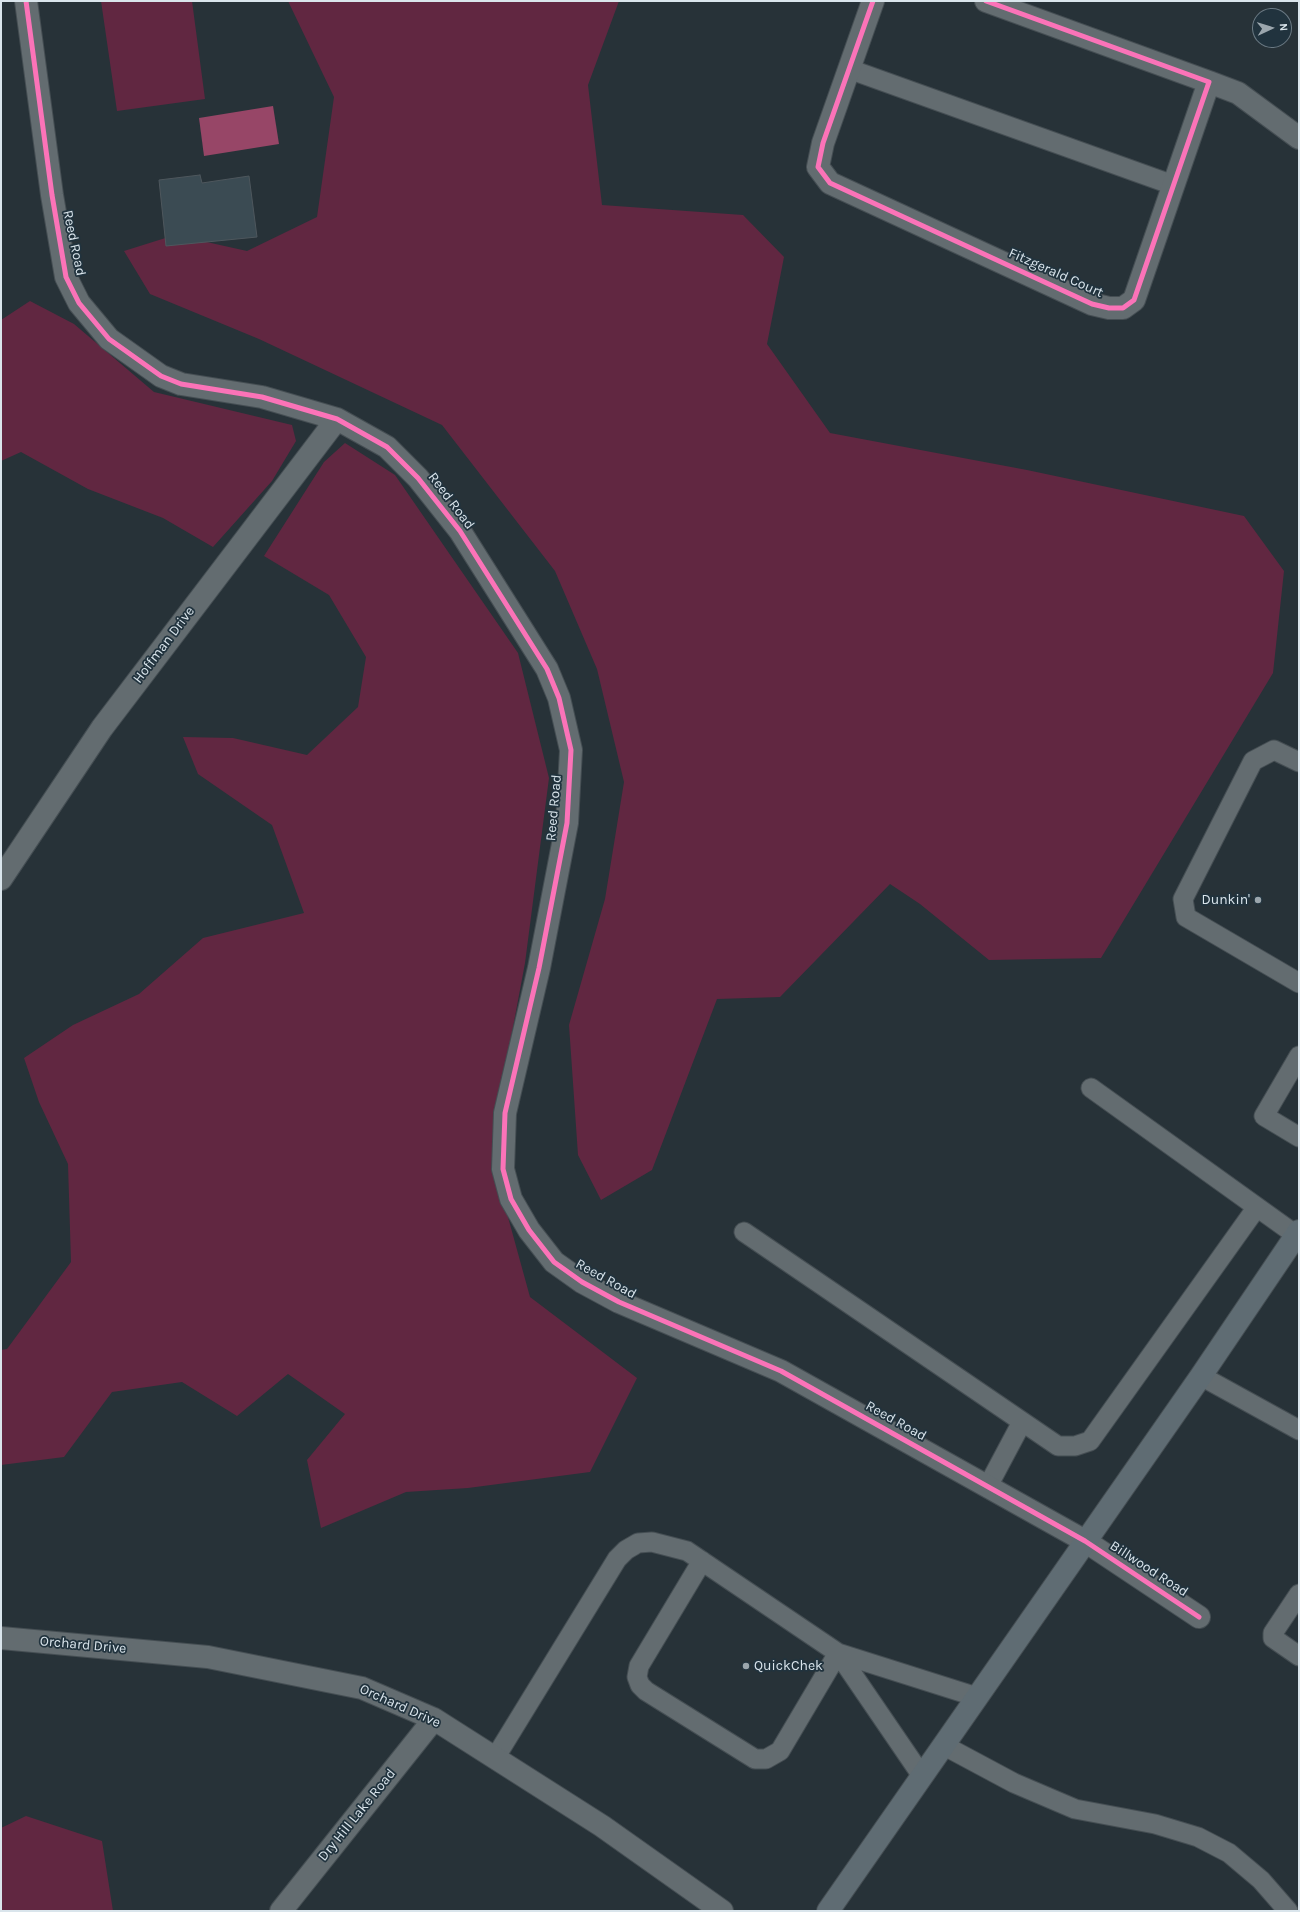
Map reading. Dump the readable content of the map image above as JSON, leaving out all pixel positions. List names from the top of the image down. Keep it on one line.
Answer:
{"streets":{"street":["Reed Road","Fitzgerald Court","Hoffman Drive","Billwood Road","Orchard Drive","Dry Hill Lake Road"]},"crossings":[["Reed Road","Hoffman Drive"],["Reed Road","Billwood Road"],["Orchard Drive","Dry Hill Lake Road"]],"places":["Dunkin'","QuickChek"],"north":"right"}
